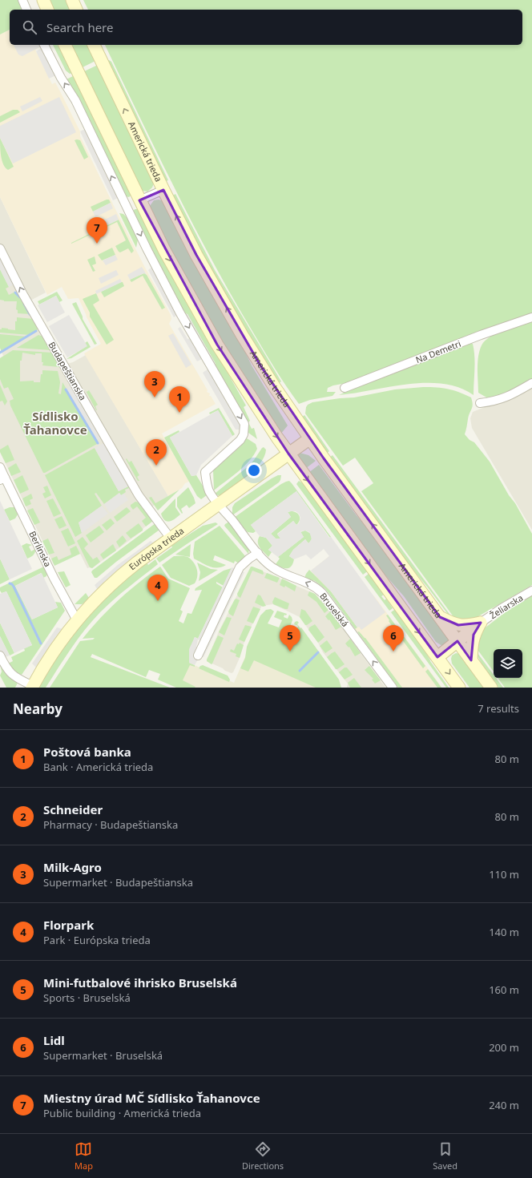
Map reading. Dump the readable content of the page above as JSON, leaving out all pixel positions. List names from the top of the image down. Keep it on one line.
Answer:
{"streets":{"street":["Americká trieda","Na Demetri","Budapeštianska","Berlínska","Európska trieda","Želiarska","Bruselská"]},"crossings":[["Americká trieda","Európska trieda"],["Budapeštianska","Európska trieda"],["Berlínska","Európska trieda"],["Európska trieda","Bruselská"]],"one_way":["Budapeštianska"],"districts":["Sídlisko Ťahanovce"],"page":{"search":"Search here","pins":["7","3","1","2","4","5","6"],"heading":["Nearby","7 results"],"list":[{"mark":"1","name":"Poštová banka","note":"Bank · Americká trieda","value":"80 m"},{"mark":"2","name":"Schneider","note":"Pharmacy · Budapeštianska","value":"80 m"},{"mark":"3","name":"Milk-Agro","note":"Supermarket · Budapeštianska","value":"110 m"},{"mark":"4","name":"Florpark","note":"Park · Európska trieda","value":"140 m"},{"mark":"5","name":"Mini-futbalové ihrisko Bruselská","note":"Sports · Bruselská","value":"160 m"},{"mark":"6","name":"Lidl","note":"Supermarket · Bruselská","value":"200 m"},{"mark":"7","name":"Miestny úrad MČ Sídlisko Ťahanovce","note":"Public building · Americká trieda","value":"240 m"}],"nav":["Map","Directions","Saved"]}}
